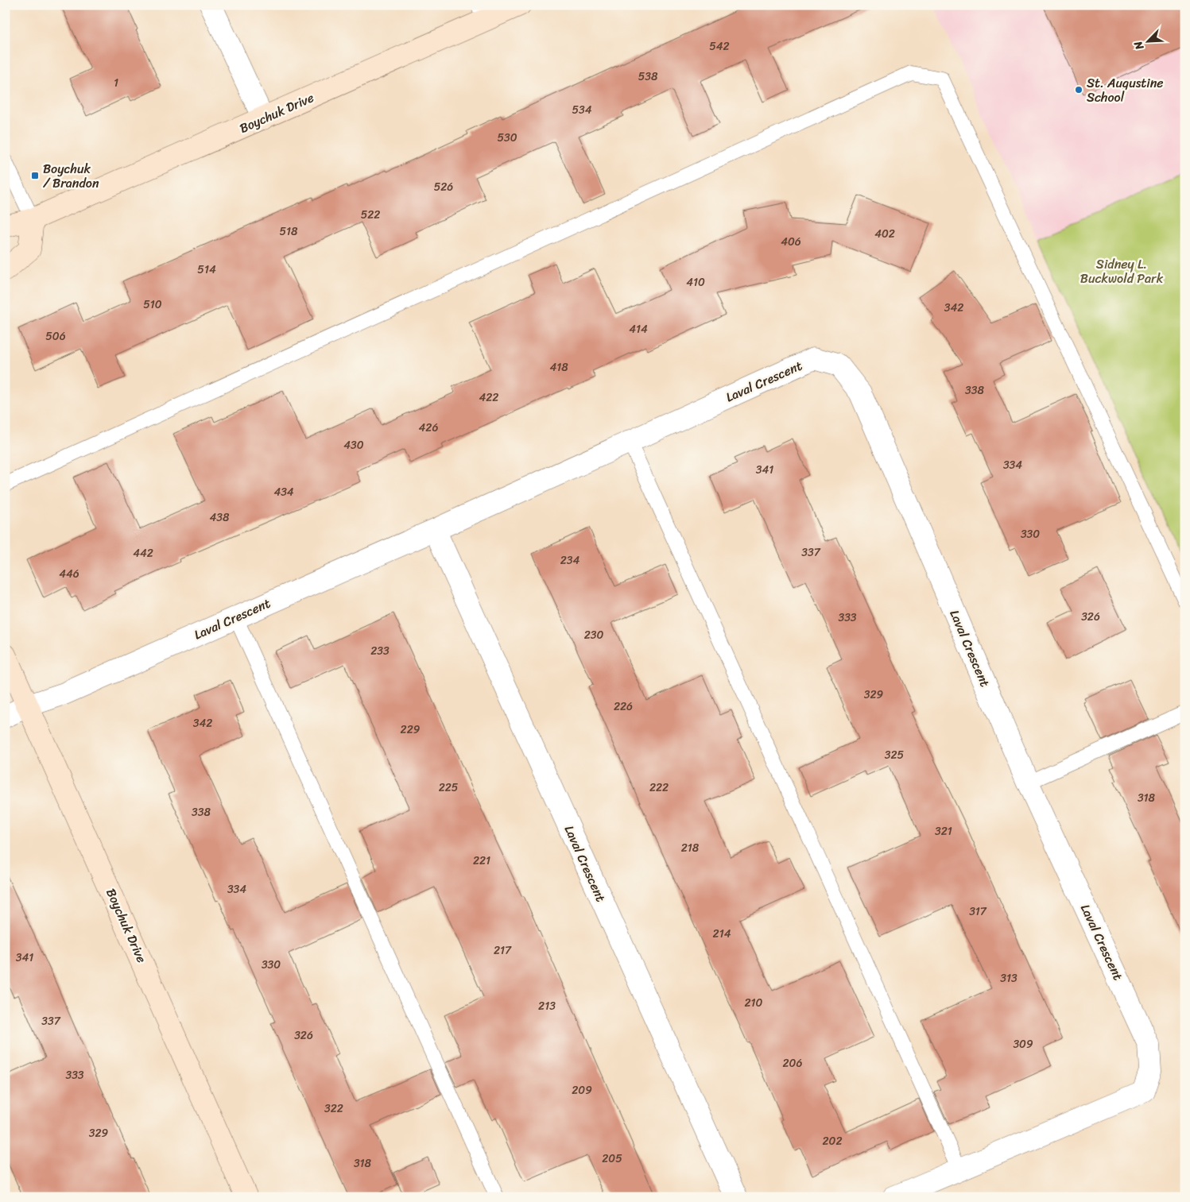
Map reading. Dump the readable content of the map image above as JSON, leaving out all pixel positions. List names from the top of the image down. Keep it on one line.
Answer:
{"streets":{"street":["Boychuk Drive","Laval Crescent"]},"crossings":[["Boychuk Drive","Laval Crescent"]],"parks":["Sidney L. Buckwold Park"],"places":{"other":["St. Augustine School"],"transit":["Boychuk / Brandon"]},"house_numbers":["542","538","1","534","530","526","522","518","402","406","514","410","510","342","414","506","418","338","422","426","430","334","341","434","438","330","337","442","234","446","326","333","230","233","329","226","342","229","325","225","222","318","338","321","218","221","334","317","214","217","341","330","313","210","213","337","326","309","206","333","209","322","329","202","205","318"],"north":"bottom left"}
